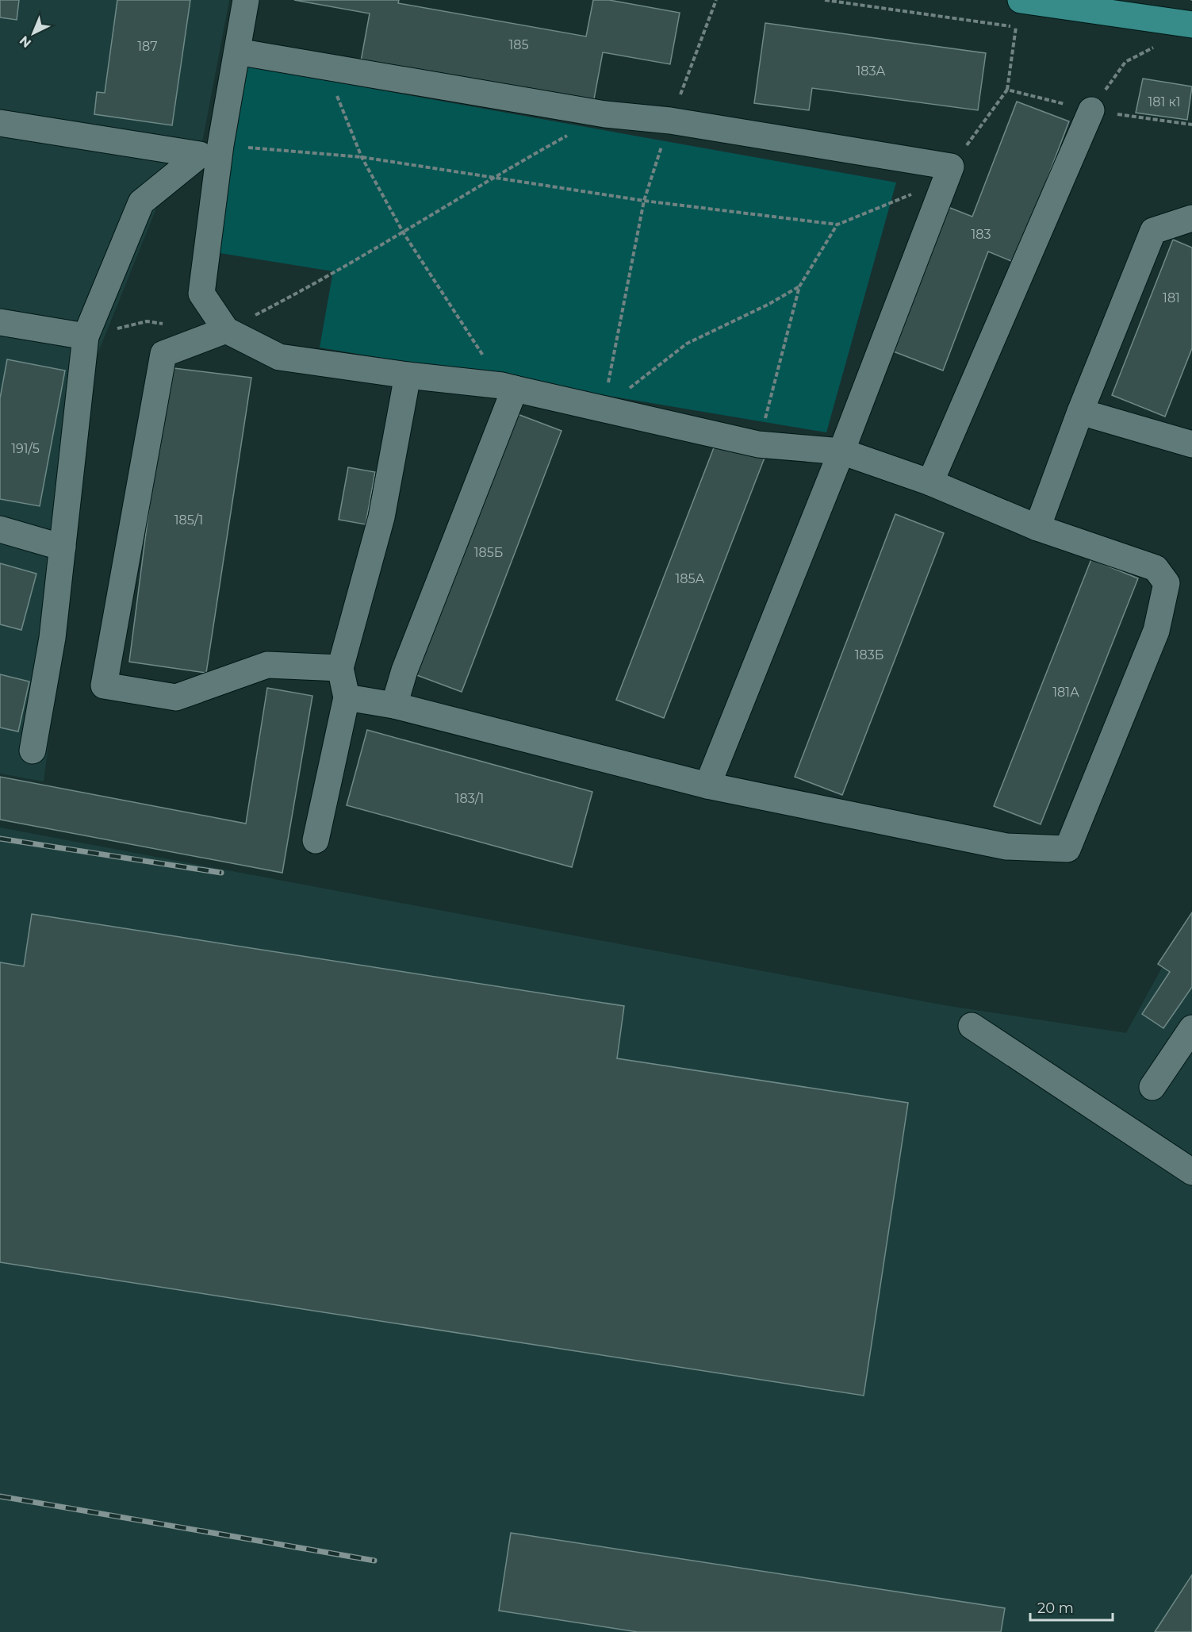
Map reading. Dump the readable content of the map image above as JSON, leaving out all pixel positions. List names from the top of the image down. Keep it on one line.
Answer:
{"house_numbers":["185","187","183А","181 к1","183","181","191/5","185/1","185Б","185А","183Б","181А","183/1"],"scale_bar":"20 m","north":"bottom left"}
